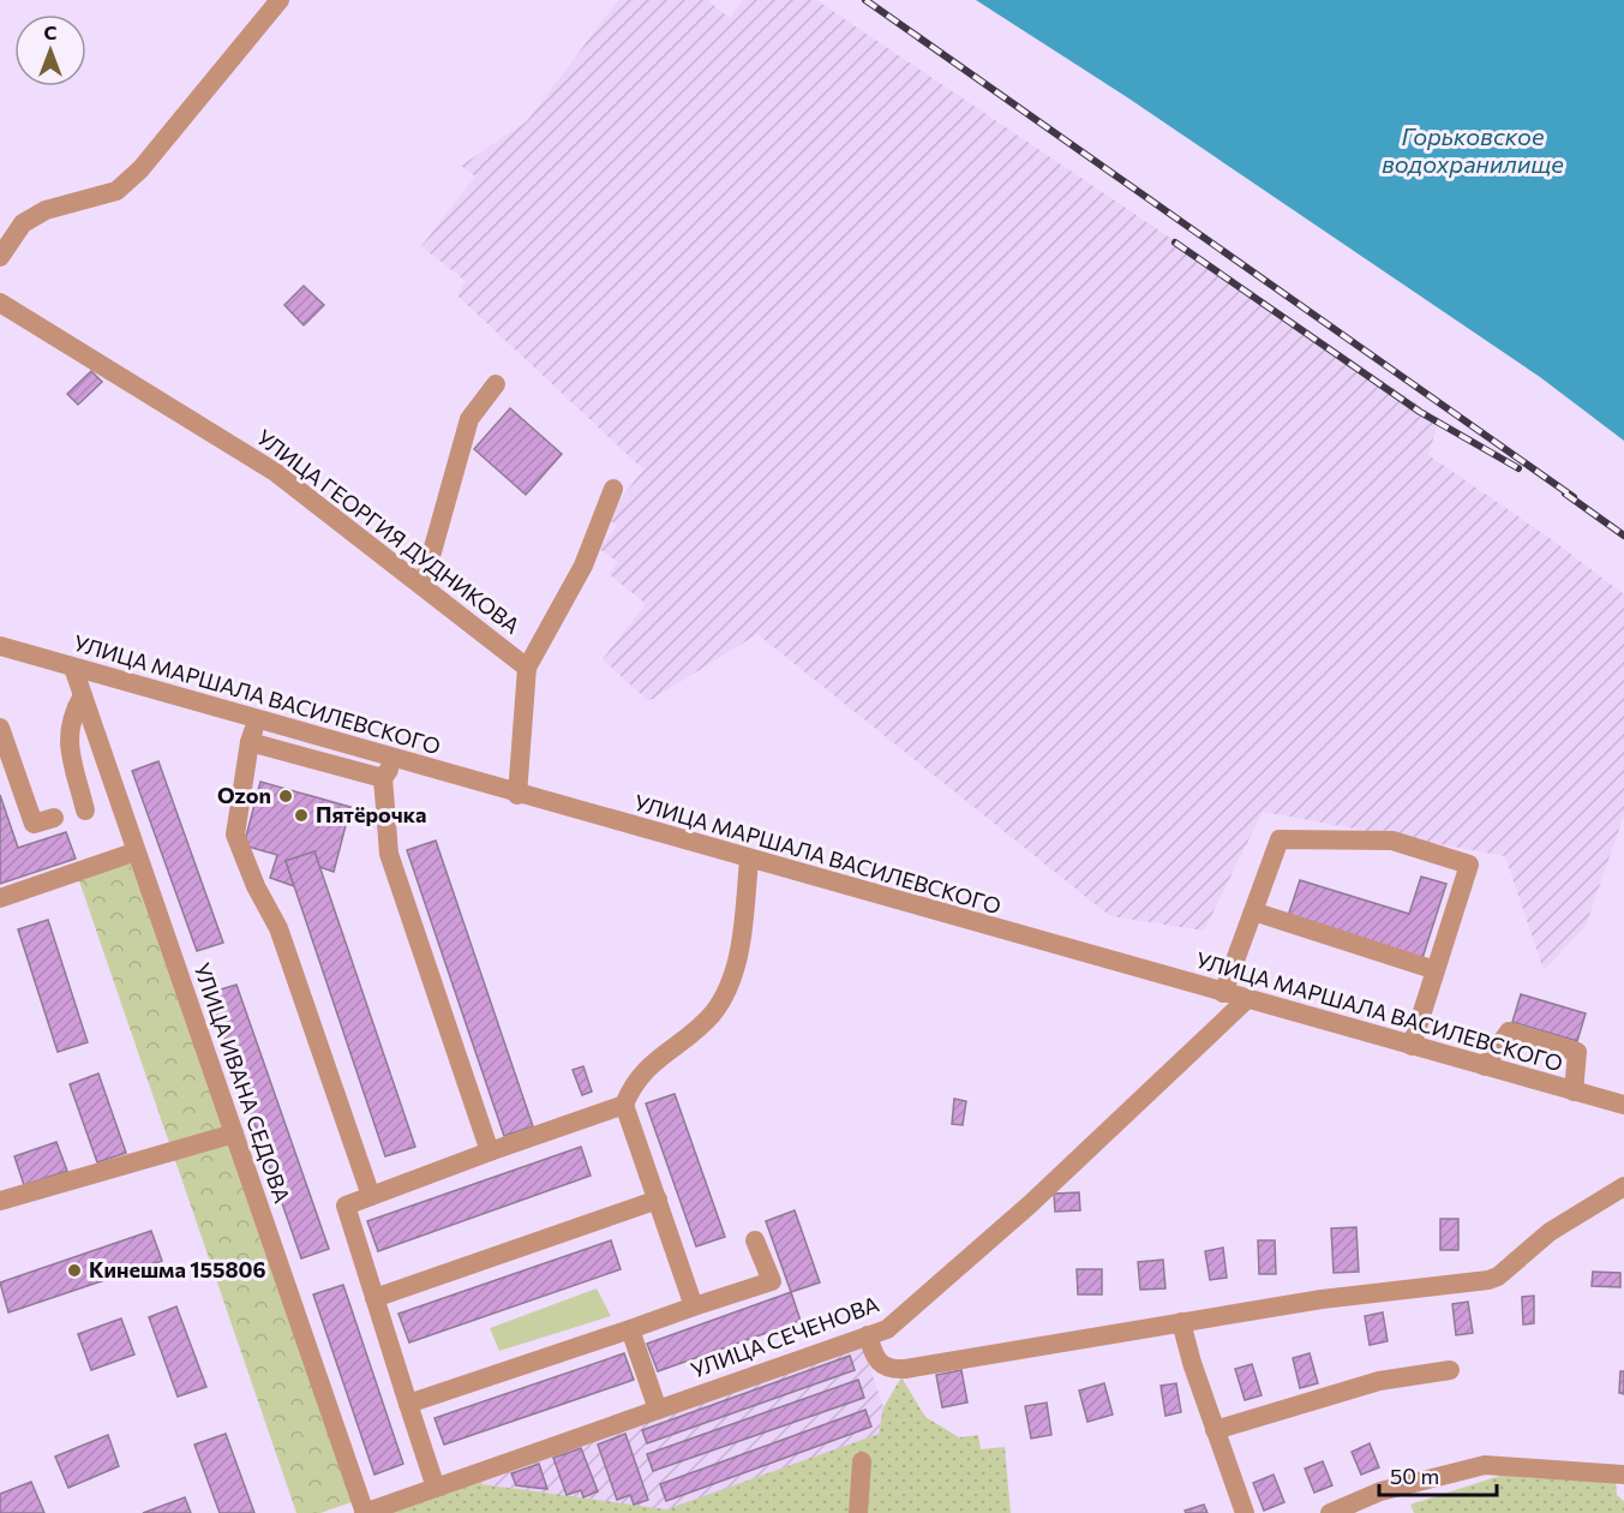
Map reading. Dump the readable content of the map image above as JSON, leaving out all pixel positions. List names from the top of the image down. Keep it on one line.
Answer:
{"streets":{"street":["УЛИЦА ГЕОРГИЯ ДУДНИКОВА","УЛИЦА МАРШАЛА ВАСИЛЕВСКОГО","УЛИЦА ИВАНА СЕДОВА","УЛИЦА СЕЧЕНОВА"]},"crossings":[["УЛИЦА МАРШАЛА ВАСИЛЕВСКОГО","УЛИЦА ИВАНА СЕДОВА"],["УЛИЦА МАРШАЛА ВАСИЛЕВСКОГО","УЛИЦА СЕЧЕНОВА"],["УЛИЦА ИВАНА СЕДОВА","УЛИЦА СЕЧЕНОВА"]],"water":["Горьковское водохранилище"],"places":["Ozon","Пятёрочка","Кинешма 155806"],"scale_bar":"50 m","north":"top"}
